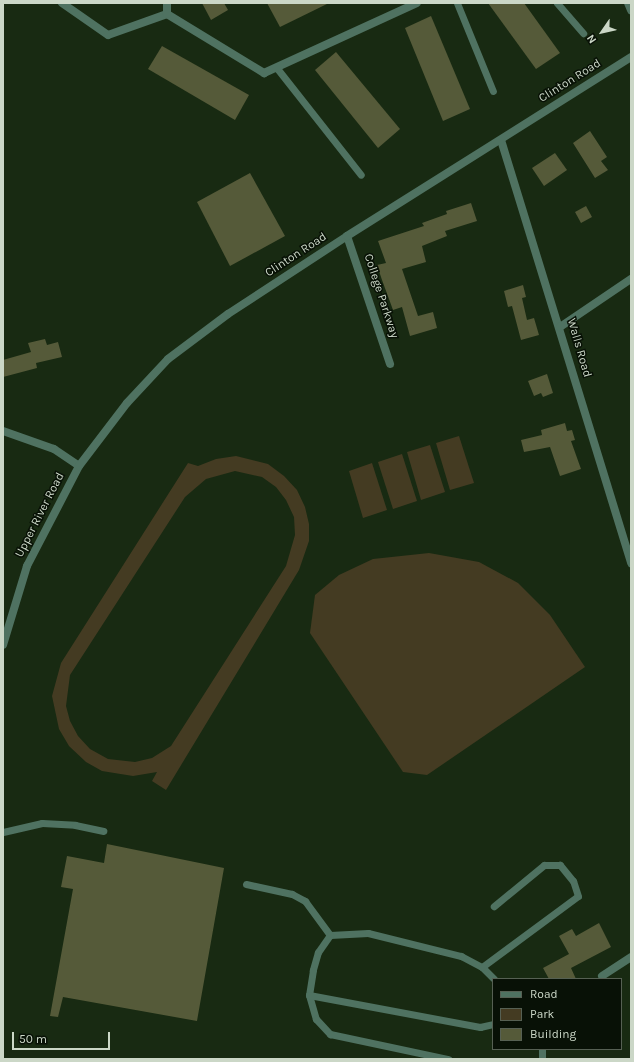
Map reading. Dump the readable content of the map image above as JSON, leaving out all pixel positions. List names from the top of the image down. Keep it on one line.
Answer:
{"streets":{"street":["Clinton Road","College Parkway","Walls Road","Upper River Road"]},"crossings":[["Clinton Road","College Parkway"],["Clinton Road","Walls Road"],["Clinton Road","Upper River Road"]],"legend":["Road","Park","Building"],"scale_bar":"50 m","north":"bottom left"}
